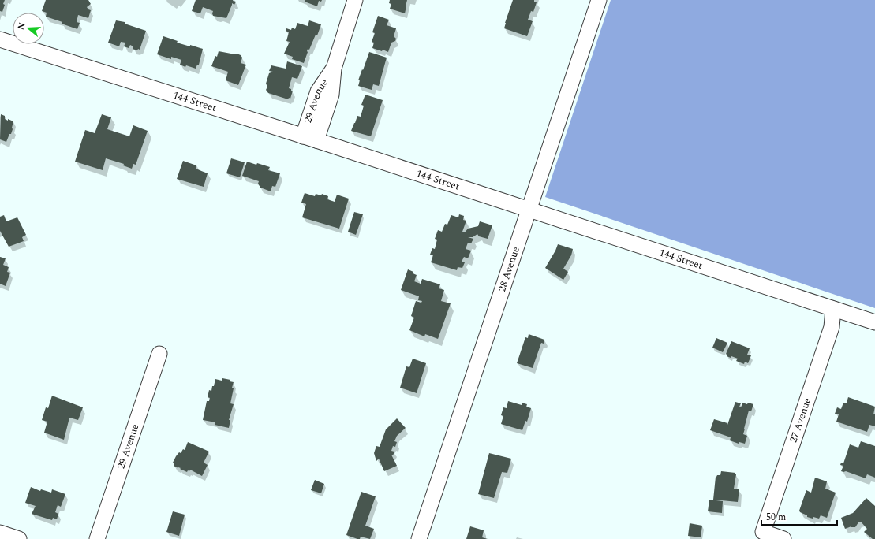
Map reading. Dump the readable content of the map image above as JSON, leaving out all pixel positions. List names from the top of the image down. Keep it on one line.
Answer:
{"streets":{"street":["144 Street","29 Avenue","28 Avenue","27 Avenue"]},"crossings":[["144 Street","29 Avenue"],["144 Street","28 Avenue"],["144 Street","27 Avenue"]],"scale_bar":"50 m","north":"left"}
